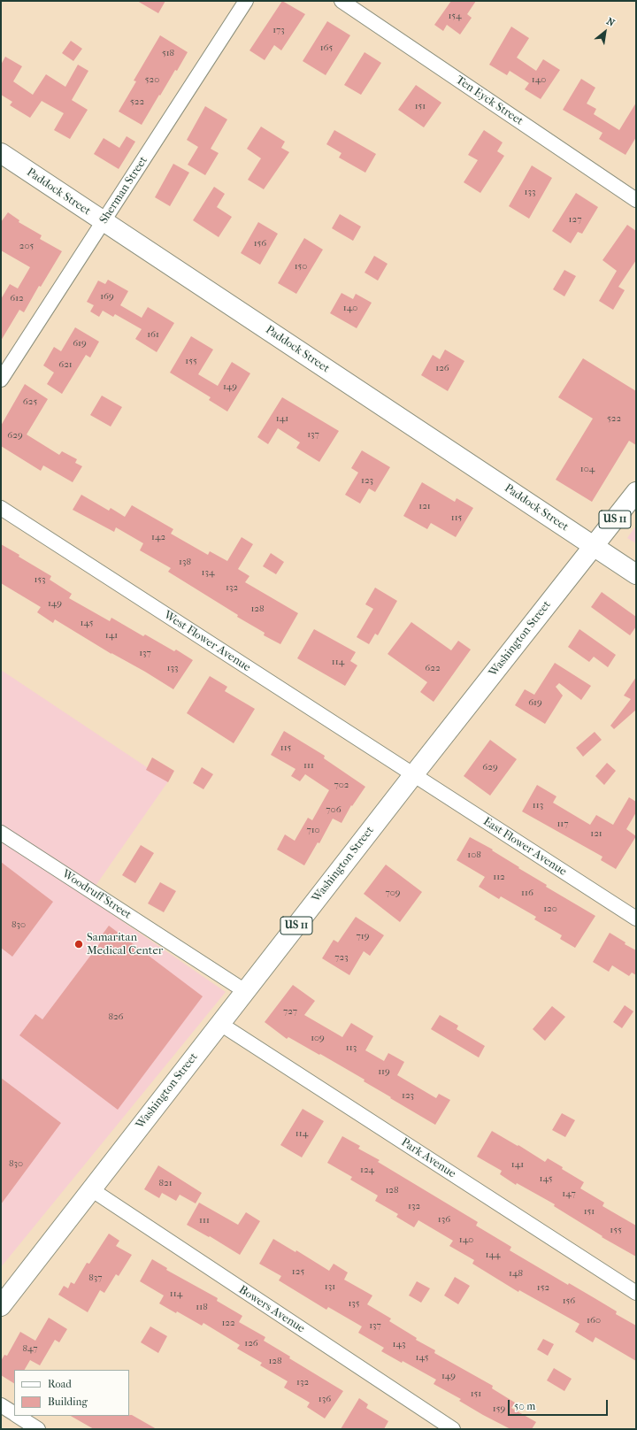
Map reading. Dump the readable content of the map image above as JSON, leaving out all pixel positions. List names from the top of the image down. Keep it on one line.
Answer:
{"streets":{"main road":["Paddock Street","US 11","Washington Street"],"street":["Ten Eyck Street","Sherman Street","West Flower Avenue","East Flower Avenue","Woodruff Street","Park Avenue","Bowers Avenue"]},"crossings":[["Sherman Street","Paddock Street"],["Paddock Street","Washington Street"],["Washington Street","West Flower Avenue"],["Washington Street","East Flower Avenue"],["Washington Street","Woodruff Street"],["Washington Street","Park Avenue"],["Washington Street","Bowers Avenue"],["West Flower Avenue","East Flower Avenue"]],"places":["Samaritan Medical Center"],"house_numbers":["154","173","165","518","520","140","522","151","133","127","156","205","150","169","612","140","161","619","155","621","126","149","625","141","522","137","629","104","123","121","115","142","138","134","153","132","149","128","145","141","137","114","133","622","619","115","111","629","702","113","706","117","710","121","108","112","709","116","120","830","719","723","727","826","109","113","119","123","114","830","141","124","145","821","128","147","132","151","136","111","155","140","144","125","148","837","131","152","114","156","135","118","160","122","137","126","143","847","145","128","149","132","151","136","159"],"legend":["Road","Building"],"scale_bar":"50 m","north":"top right"}
